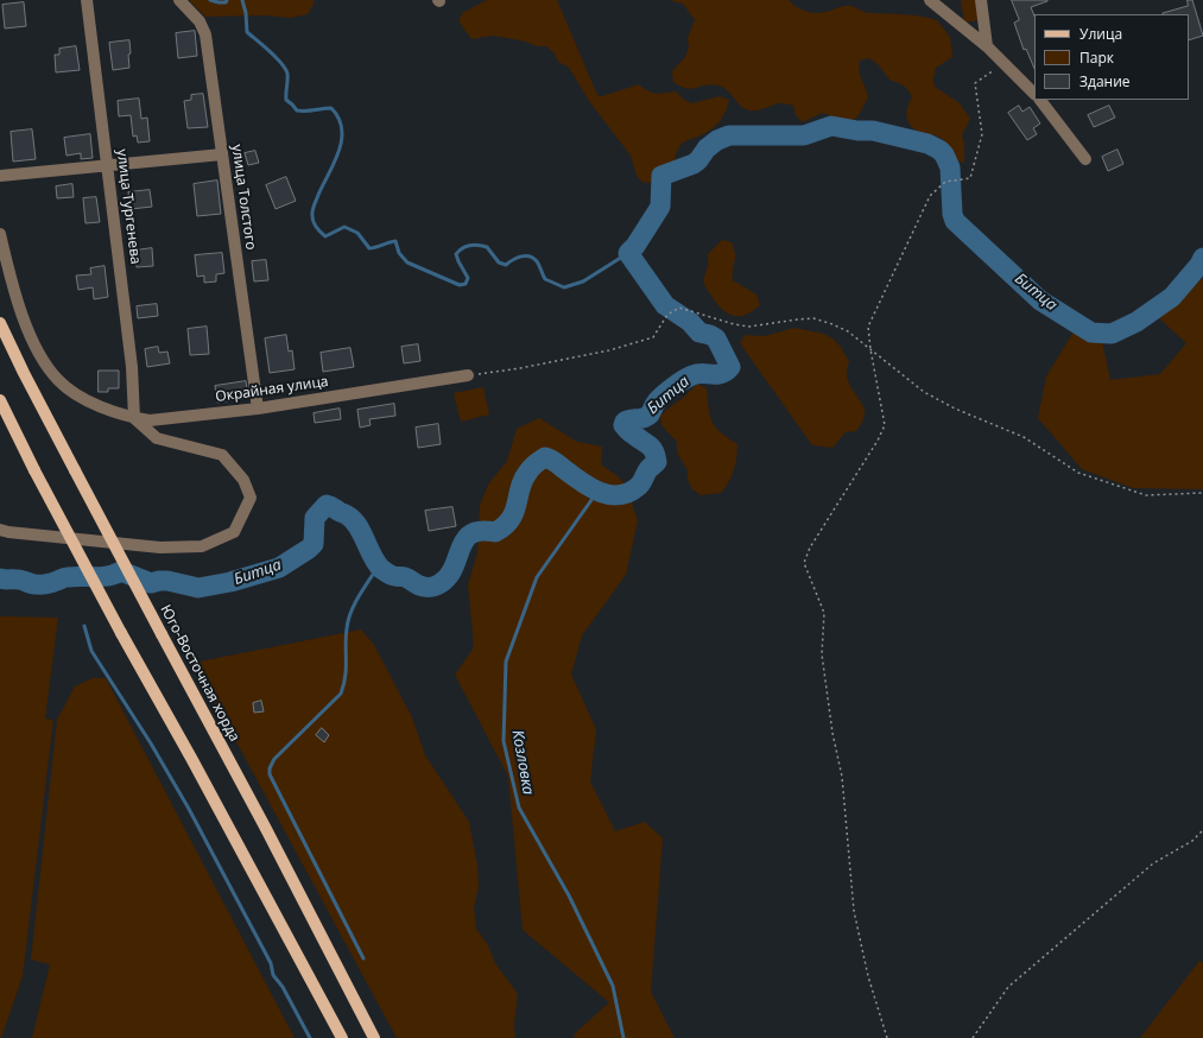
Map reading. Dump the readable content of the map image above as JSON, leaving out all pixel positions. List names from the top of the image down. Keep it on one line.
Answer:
{"streets":{"main road":["Юго-Восточная хорда"],"street":["улица Толстого","улица Тургенева","Окрайная улица"]},"crossings":[["улица Толстого","Окрайная улица"],["улица Тургенева","Окрайная улица"]],"water":["Битца","Козловка"],"legend":["Улица","Парк","Здание"]}
